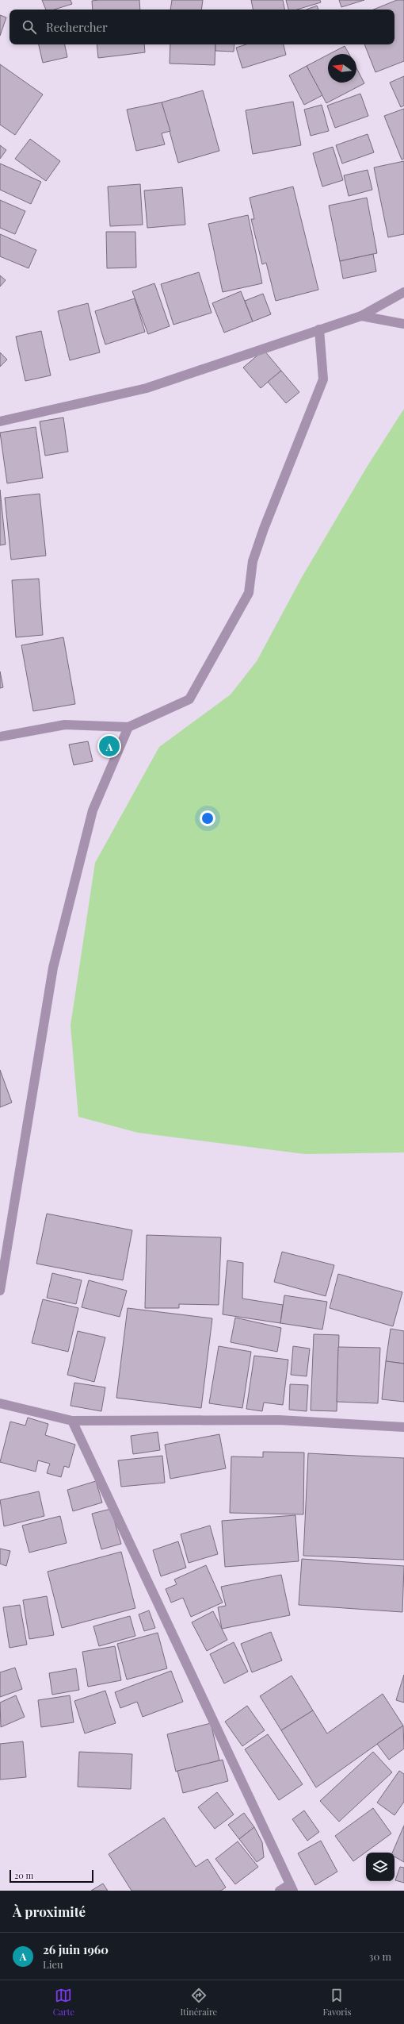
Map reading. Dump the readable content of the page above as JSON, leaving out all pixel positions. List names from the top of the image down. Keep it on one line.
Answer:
{"scale_bar":"20 m","north":"left","page":{"search":"Rechercher","pins":"A","scale":"20 m","heading":"À proximité","list":[{"mark":"A","name":"26 juin 1960","note":"Lieu","value":"30 m"}],"nav":["Carte","Itinéraire","Favoris"]}}
